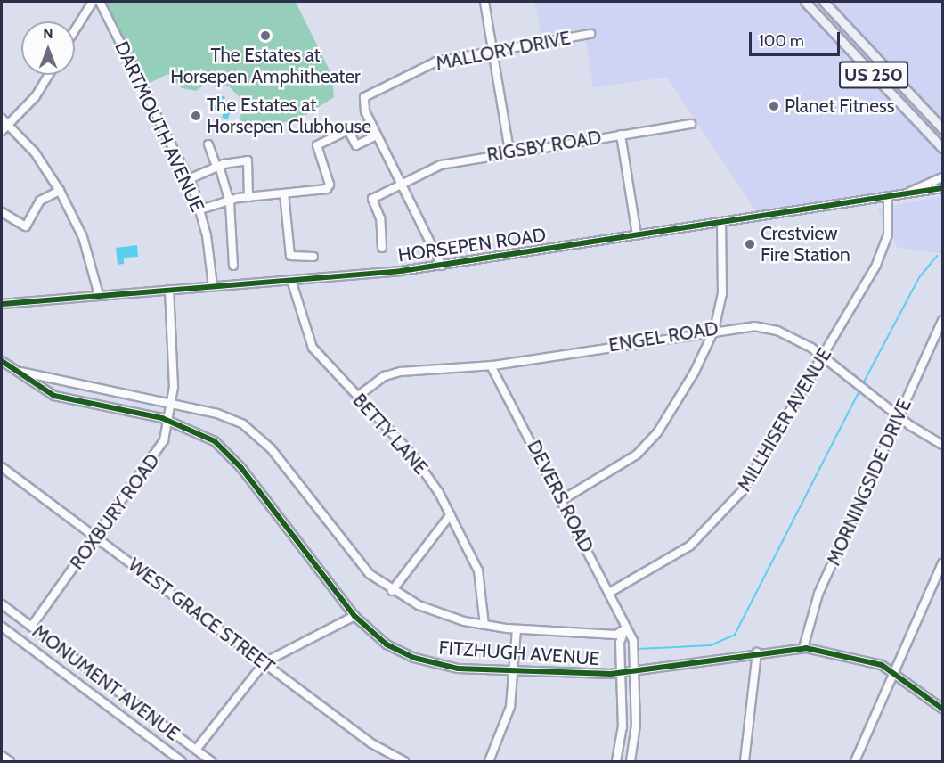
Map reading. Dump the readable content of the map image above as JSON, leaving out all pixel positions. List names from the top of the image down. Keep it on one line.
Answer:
{"streets":{"main road":["US 250"],"street":["MALLORY DRIVE","DARTMOUTH AVENUE","RIGSBY ROAD","HORSEPEN ROAD","ENGEL ROAD","MILLHISER AVENUE","BETTY LANE","MORNINGSIDE DRIVE","DEVERS ROAD","ROXBURY ROAD","WEST GRACE STREET","FITZHUGH AVENUE","MONUMENT AVENUE"]},"crossings":[["DARTMOUTH AVENUE","HORSEPEN ROAD"],["HORSEPEN ROAD","MILLHISER AVENUE"],["HORSEPEN ROAD","BETTY LANE"],["HORSEPEN ROAD","ROXBURY ROAD"],["ENGEL ROAD","MILLHISER AVENUE"],["ENGEL ROAD","BETTY LANE"],["ENGEL ROAD","MORNINGSIDE DRIVE"],["ENGEL ROAD","DEVERS ROAD"],["MILLHISER AVENUE","DEVERS ROAD"],["BETTY LANE","FITZHUGH AVENUE"],["MORNINGSIDE DRIVE","FITZHUGH AVENUE"],["DEVERS ROAD","FITZHUGH AVENUE"],["ROXBURY ROAD","WEST GRACE STREET"],["ROXBURY ROAD","FITZHUGH AVENUE"],["ROXBURY ROAD","MONUMENT AVENUE"]],"places":["The Estates at Horsepen Amphitheater","Planet Fitness","The Estates at Horsepen Clubhouse","Crestview Fire Station"],"scale_bar":"100 m","north":"top"}
